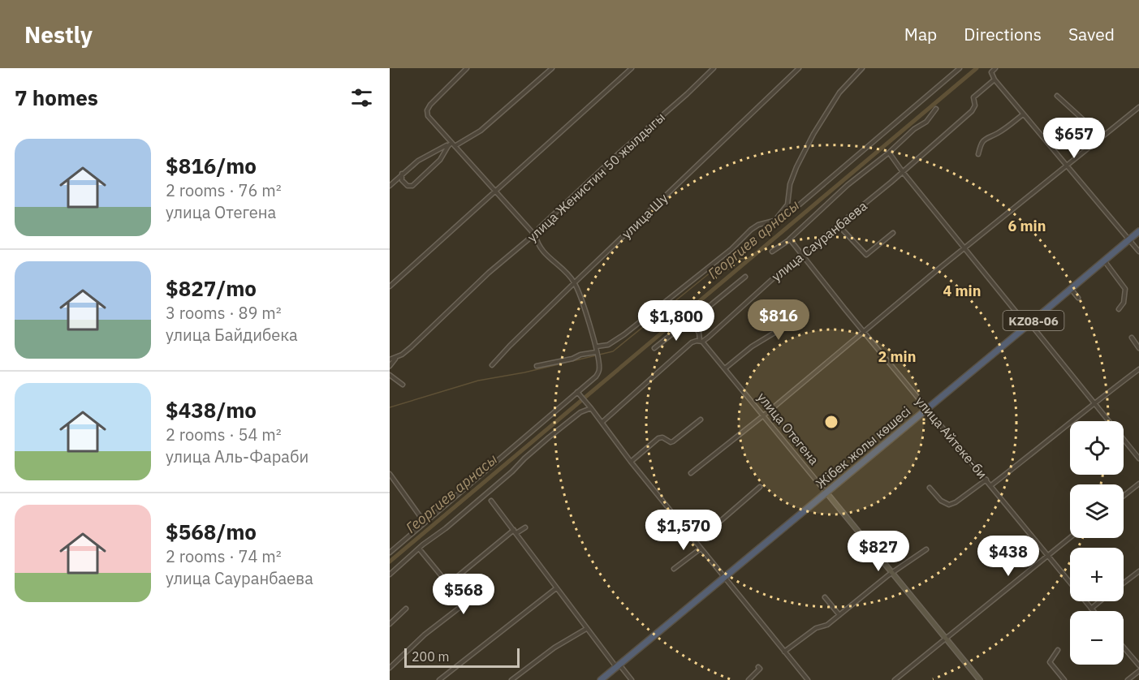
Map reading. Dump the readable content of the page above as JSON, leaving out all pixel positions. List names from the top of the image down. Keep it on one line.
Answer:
{"streets":{"highway":["KZ08-06","Жібек жолы көшесі"],"main road":["улица Отегена"],"street":["улица Женистин 50 жылдыгы","улица Шу","улица Сауранбаева","улица Айтеке-би"]},"crossings":[["улица Сауранбаева","улица Отегена"],["улица Сауранбаева","улица Айтеке-би"],["улица Отегена","Жібек жолы көшесі"],["улица Айтеке-би","Жібек жолы көшесі"]],"water":["Георгиев арнасы"],"scale_bar":"200 m","page":{"header":"Nestly","nav":["Map","Directions","Saved"],"heading":"7 homes","price":["$657","$816","$1,800","$1,570","$827","$438","$568"],"list":[{"name":"$816/mo","note":"2 rooms · 76 m² · улица Отегена"},{"name":"$827/mo","note":"3 rooms · 89 m² · улица Байдибека"},{"name":"$438/mo","note":"2 rooms · 54 m² · улица Аль-Фараби"},{"name":"$568/mo","note":"2 rooms · 74 m² · улица Сауранбаева"}],"map_buttons":["+","−"],"scale":"200 m"},"rings":["6 min","4 min","2 min"]}
